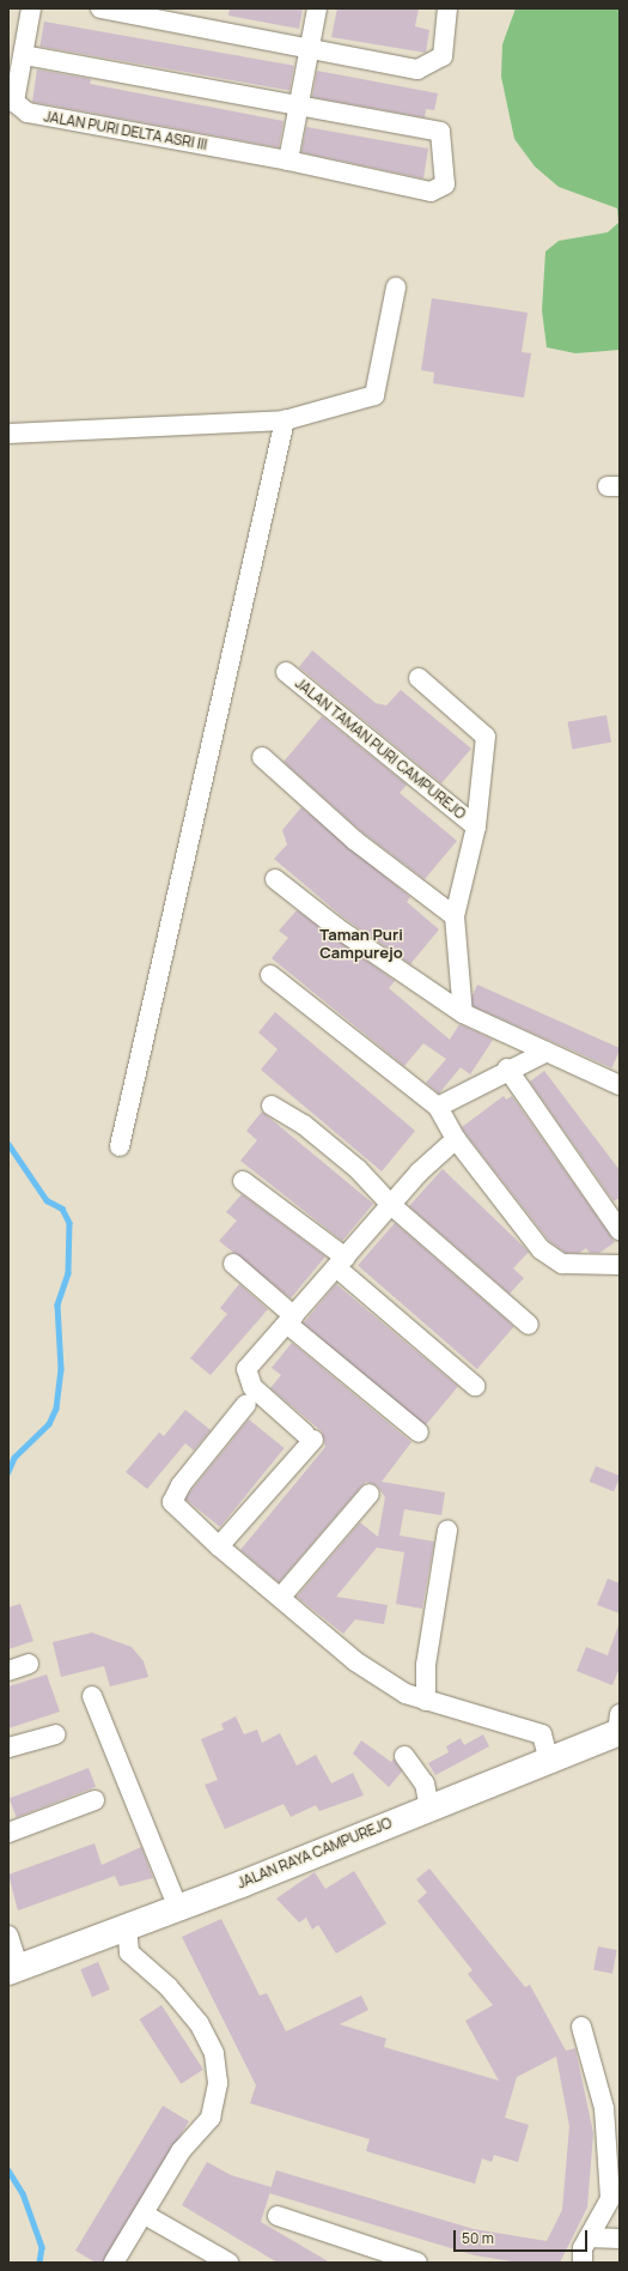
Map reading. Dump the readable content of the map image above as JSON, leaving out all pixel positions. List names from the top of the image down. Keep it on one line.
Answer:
{"streets":{"main road":["JALAN RAYA CAMPUREJO"],"street":["JALAN PURI DELTA ASRI III","JALAN TAMAN PURI CAMPUREJO"]},"districts":["Taman Puri Campurejo"],"scale_bar":"50 m"}
